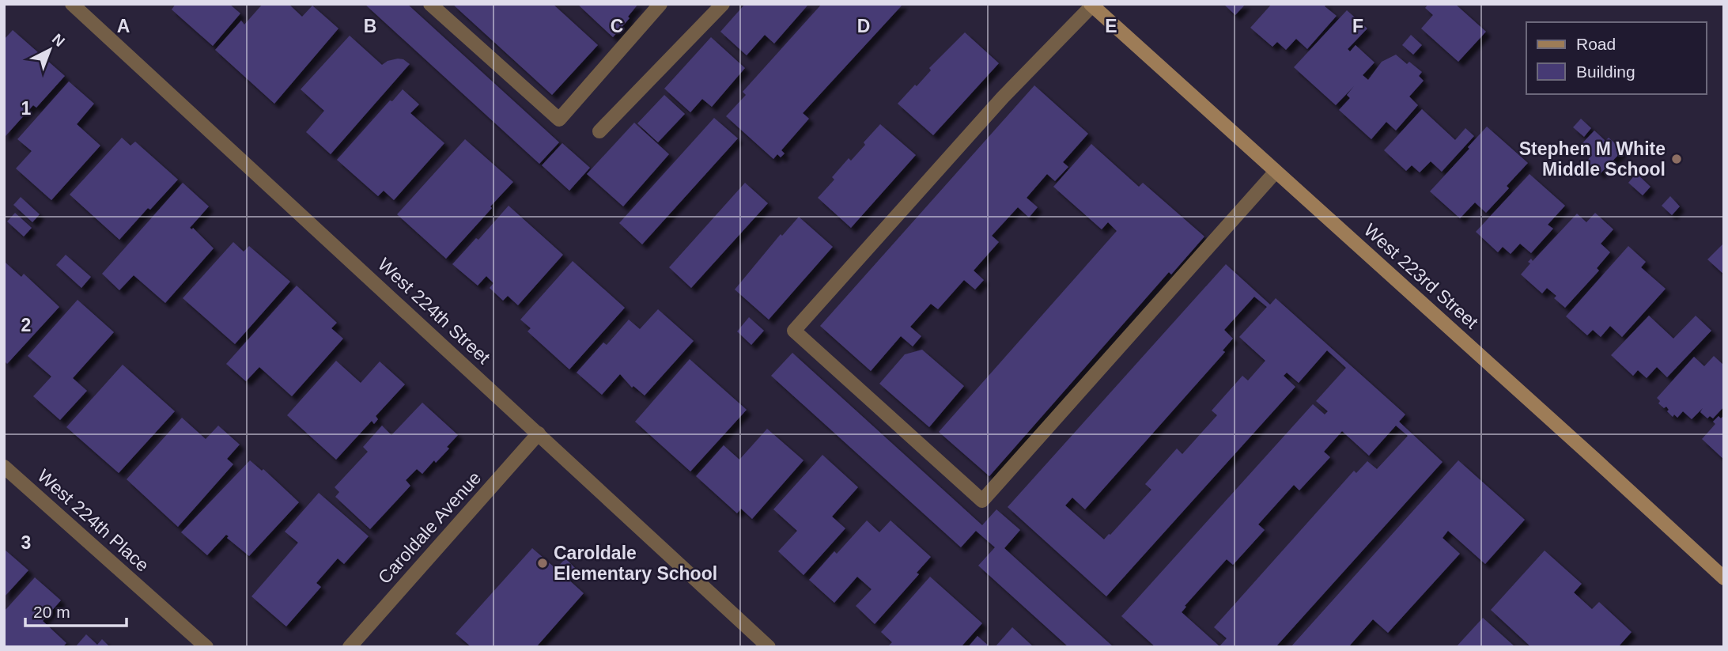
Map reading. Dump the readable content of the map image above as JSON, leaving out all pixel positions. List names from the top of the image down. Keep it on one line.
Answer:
{"streets":{"main road":["West 223rd Street"],"street":["West 224th Street","West 224th Place","Caroldale Avenue"]},"crossings":[["West 224th Street","Caroldale Avenue"]],"places":["Stephen M White Middle School","Caroldale Elementary School"],"legend":["Road","Building"],"scale_bar":"20 m","north":"top right","grid":{"columns":["A","B","C","D","E","F"],"rows":["1","2","3"]}}
